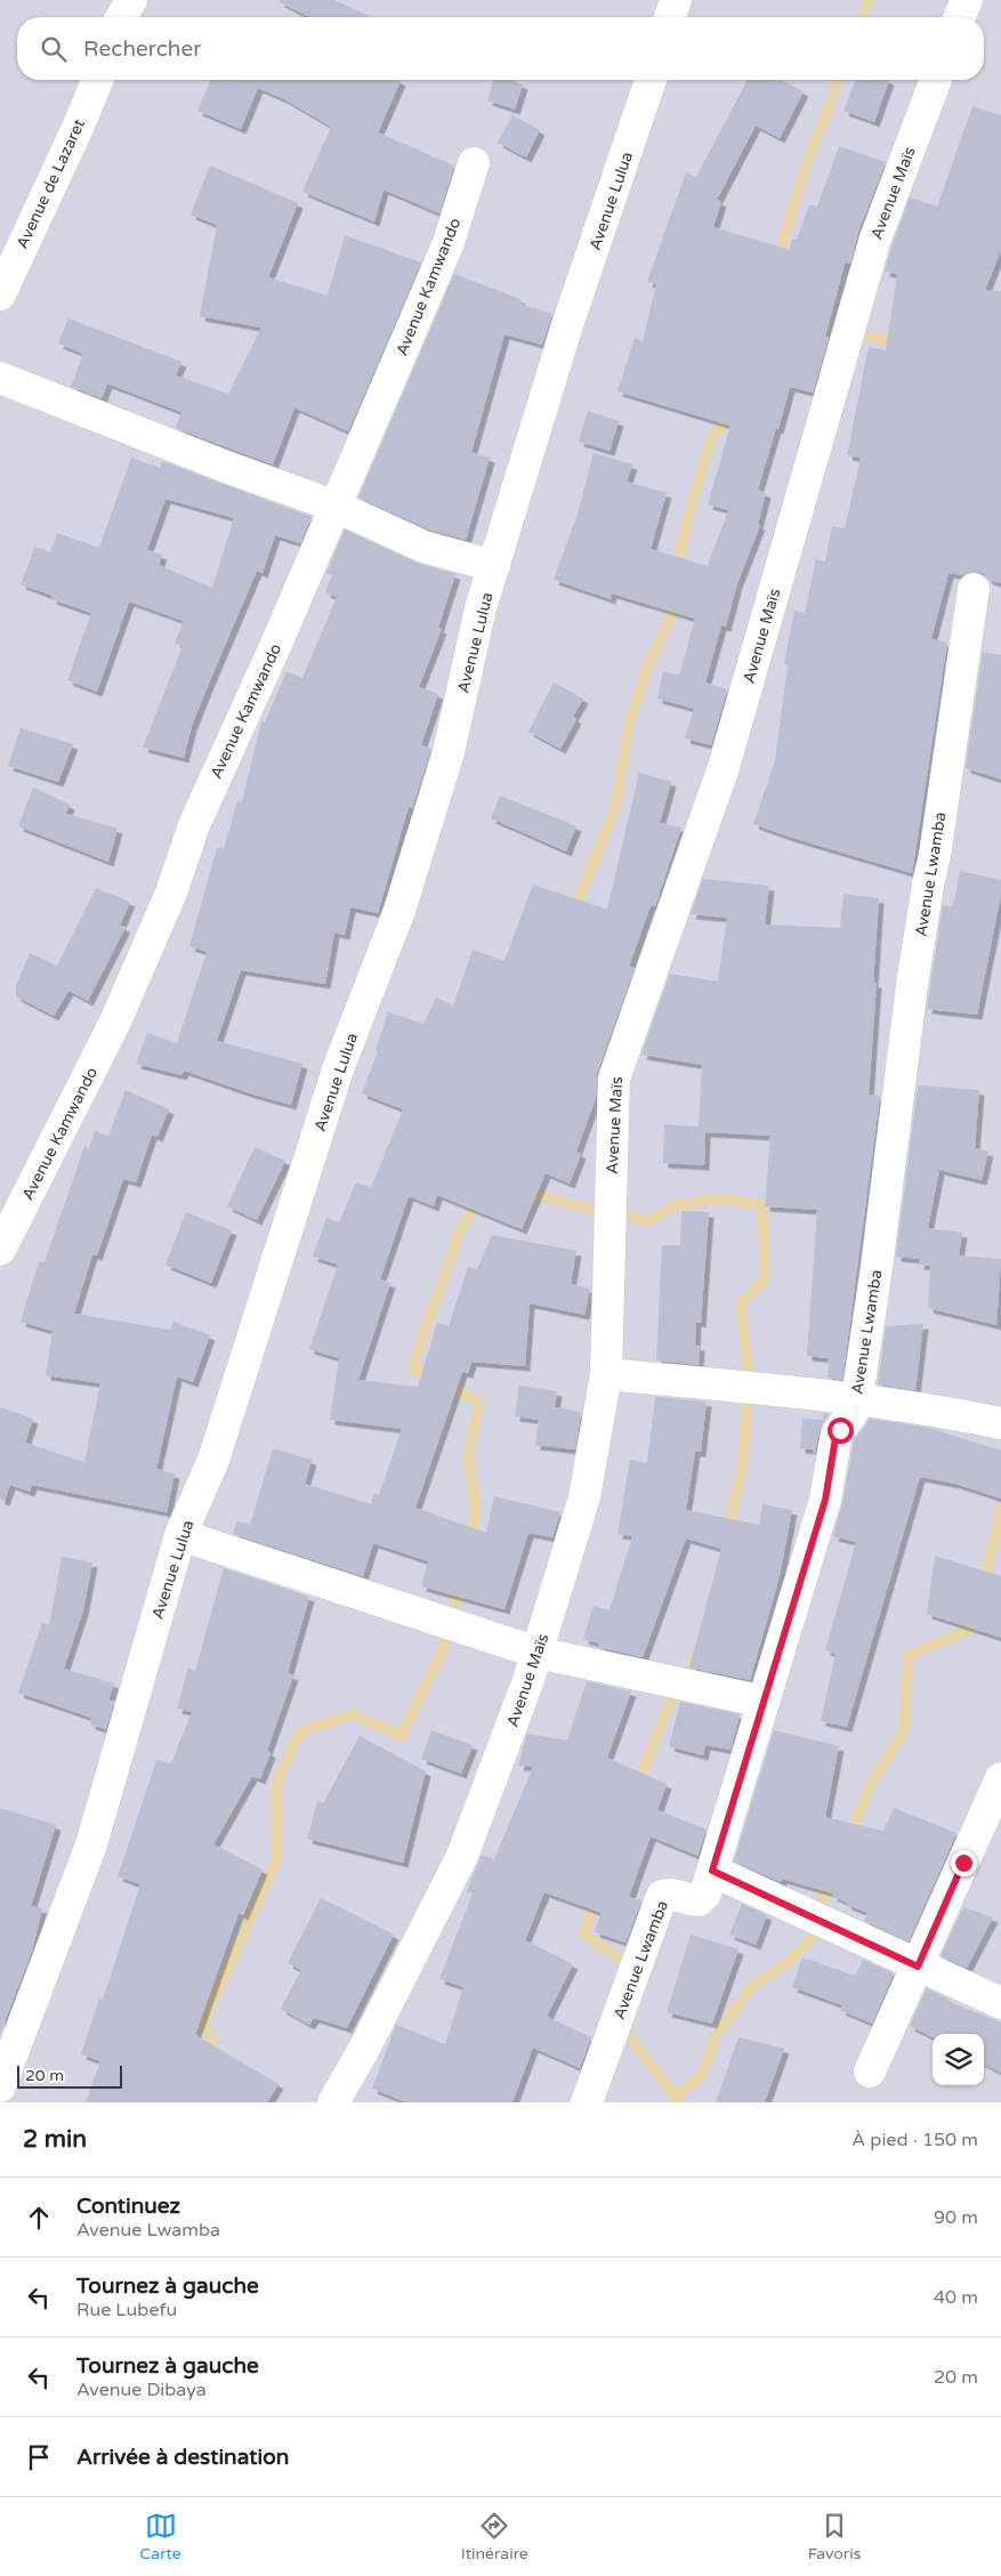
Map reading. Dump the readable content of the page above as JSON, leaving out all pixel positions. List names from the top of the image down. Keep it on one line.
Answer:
{"streets":{"street":["Avenue de Lazaret","Avenue Maïs","Avenue Lulua","Avenue Kamwando","Avenue Lwamba"]},"scale_bar":"20 m","page":{"search":"Rechercher","scale":"20 m","heading":["2 min","À pied · 150 m"],"list":[["Continuez","Avenue Lwamba","90 m"],["Tournez à gauche","Rue Lubefu","40 m"],["Tournez à gauche","Avenue Dibaya","20 m"],"Arrivée à destination"],"nav":["Carte","Itinéraire","Favoris"]}}
